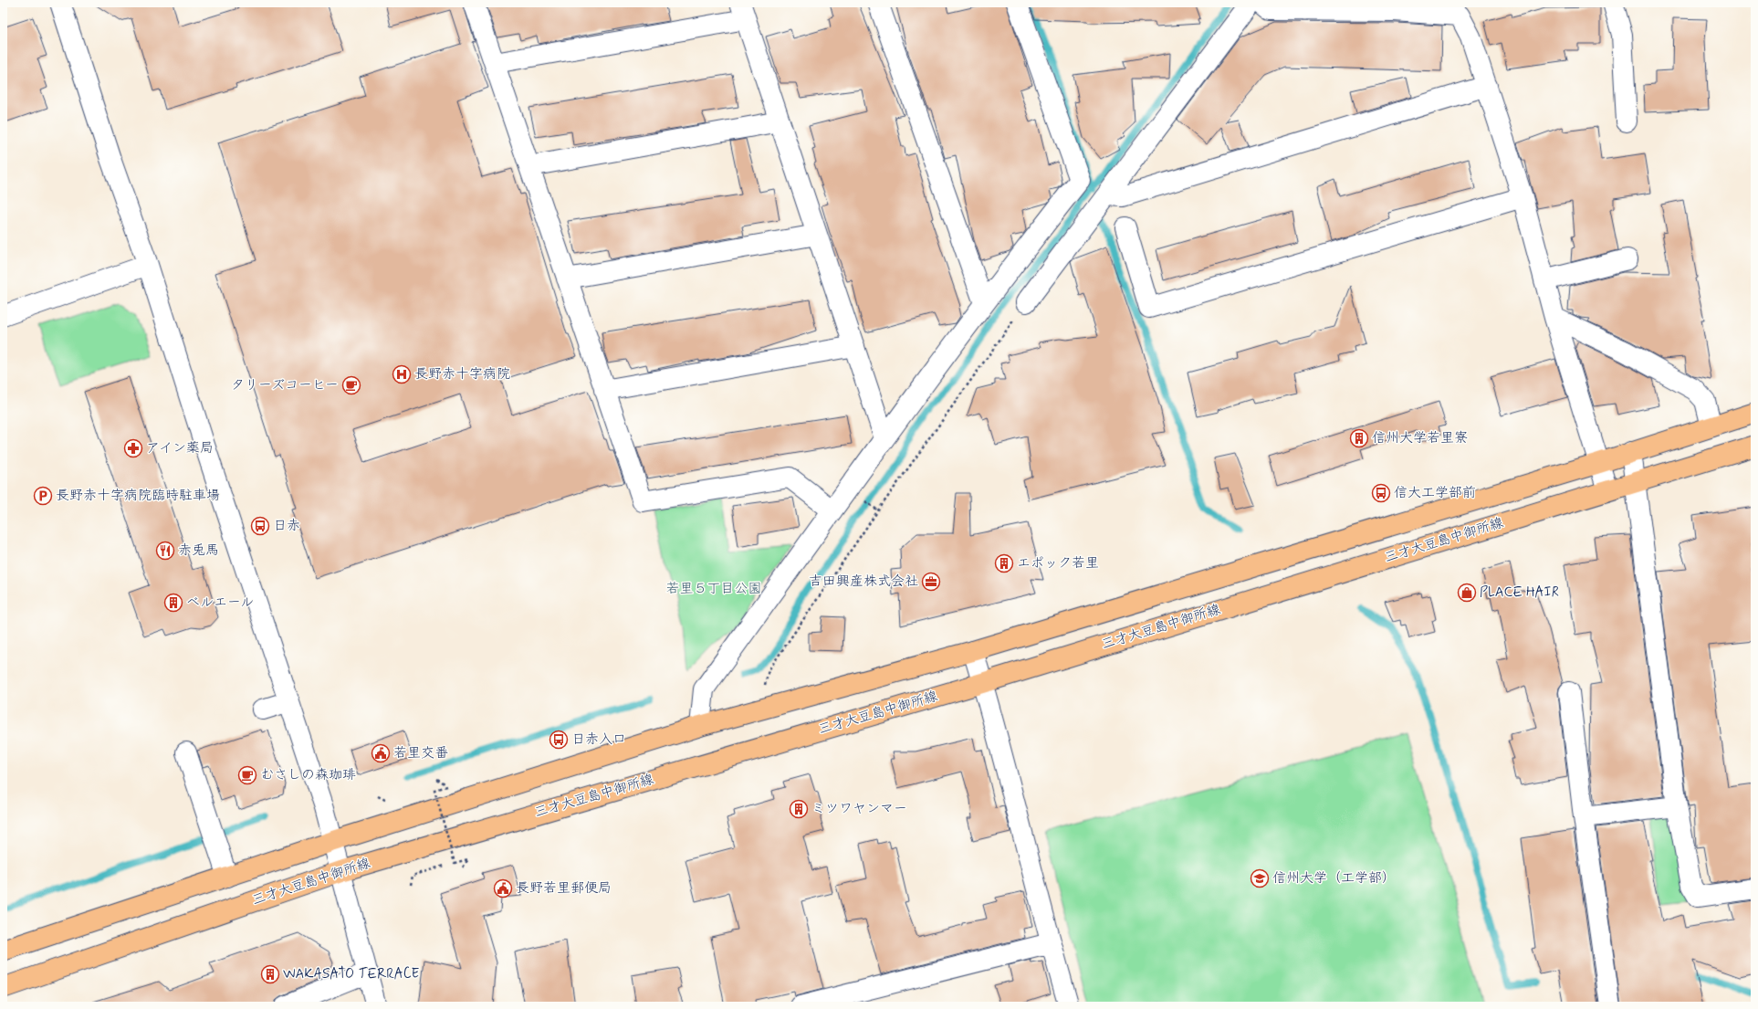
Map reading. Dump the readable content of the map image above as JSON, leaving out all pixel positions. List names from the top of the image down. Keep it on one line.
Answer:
{"streets":{"main road":["三才大豆島中御所線"]},"parks":["若里５丁目公園"],"places":{"hospital":["長野赤十字病院"],"cafe":["タリーズコーヒー","むさしの森珈琲"],"building":["信州大学若里寮","エポック若里","ベルエール","ミツワヤンマー","WAKASATO TERRACE"],"pharmacy":["アイン薬局"],"bus stop":["信大工学部前","日赤","日赤入口"],"parking":["長野赤十字病院臨時駐車場"],"restaurant":["赤兎馬"],"office":["吉田興産株式会社"],"shop":["PLACE HAIR"],"public building":["若里交番","長野若里郵便局"],"school or university":["信州大学（工学部）"]}}
